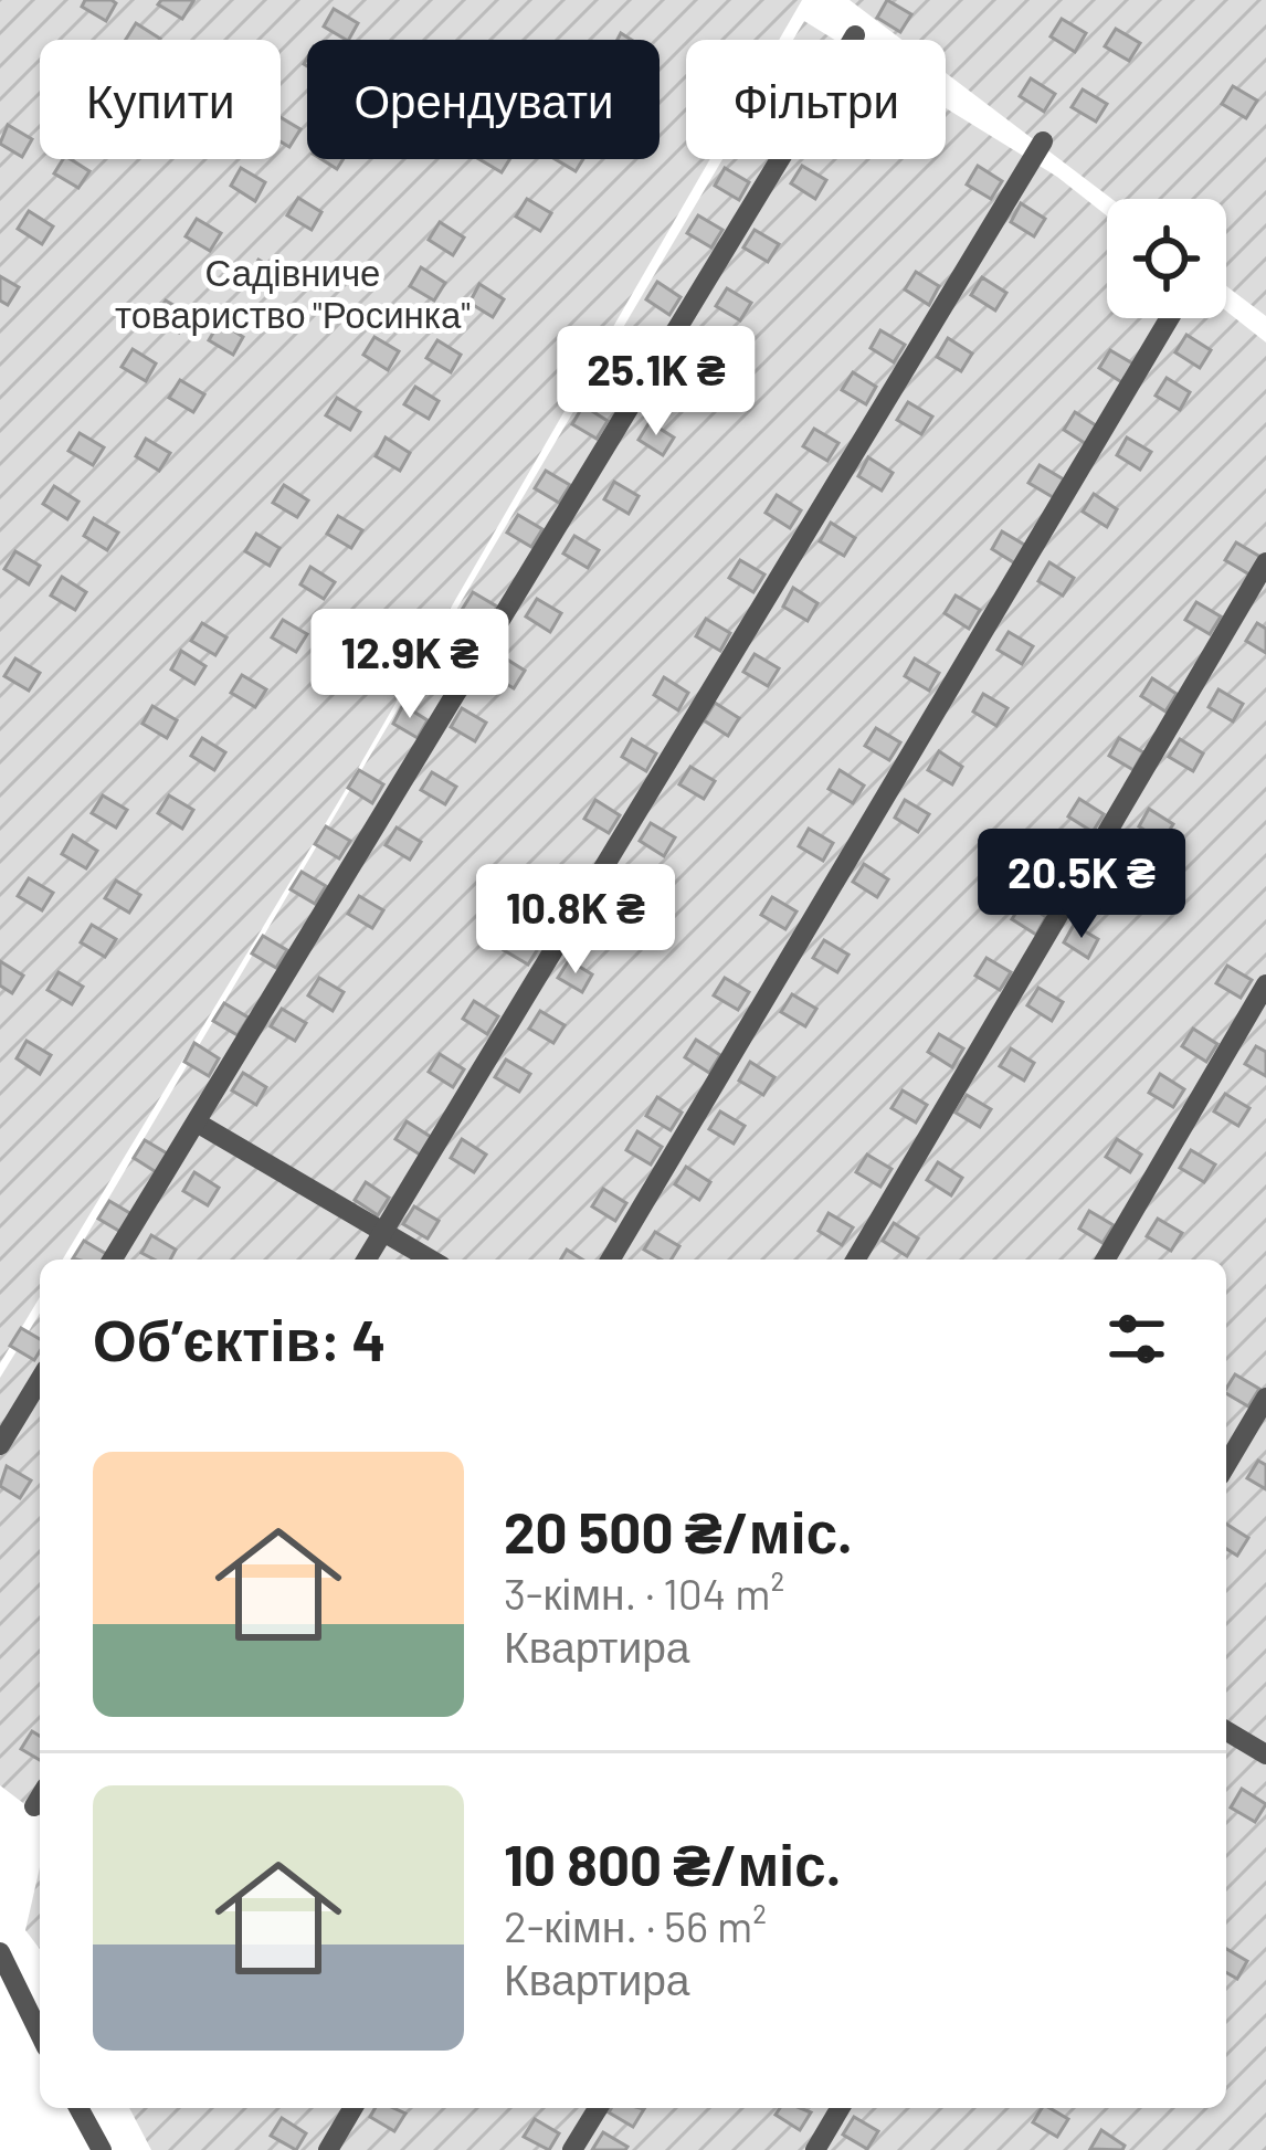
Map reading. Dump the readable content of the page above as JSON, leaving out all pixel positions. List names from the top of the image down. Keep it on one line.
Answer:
{"parks":["Садівниче товариство \"Росинка\""],"page":{"chip":["Купити","Орендувати","Фільтри"],"price":["25.1K ₴","12.9K ₴","20.5K ₴","10.8K ₴"],"heading":"Об’єктів: 4","list":[{"name":"20 500 ₴/міс.","note":"3-кімн. · 104 m² · Квартира"},{"name":"10 800 ₴/міс.","note":"2-кімн. · 56 m² · Квартира"}]}}
